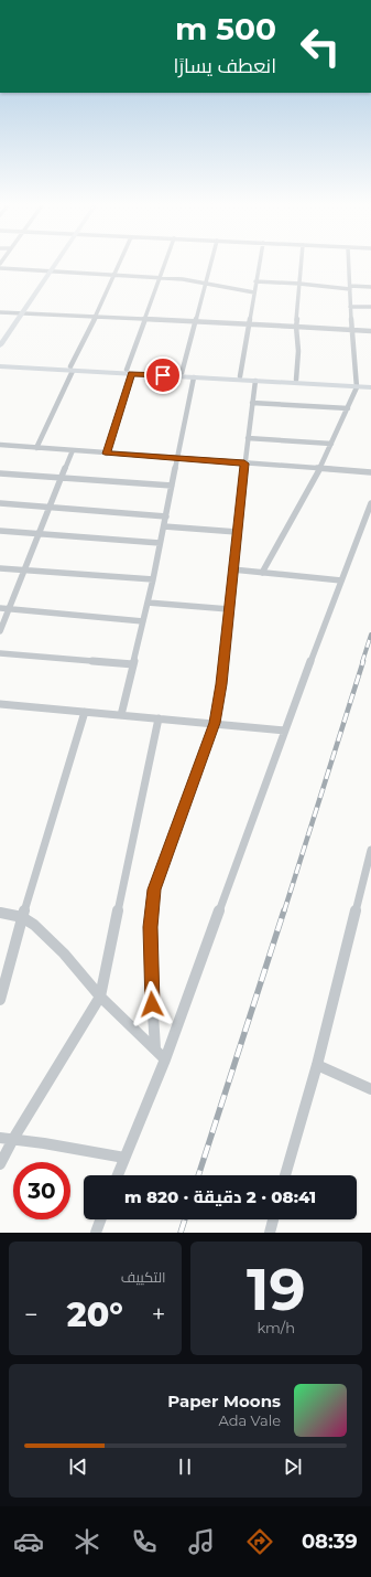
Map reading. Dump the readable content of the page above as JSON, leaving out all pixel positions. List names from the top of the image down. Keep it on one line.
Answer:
{"page":{"turn":["500 m","انعطف يسارًا"],"limit":"30","trip":"08:41 · 2 دقيقة · 820 m","tile":[["19","km/h"],"التكييف"],"heat":["−","20°","+"],"song":["Paper Moons","Ada Vale"],"tabs":"08:39"}}
